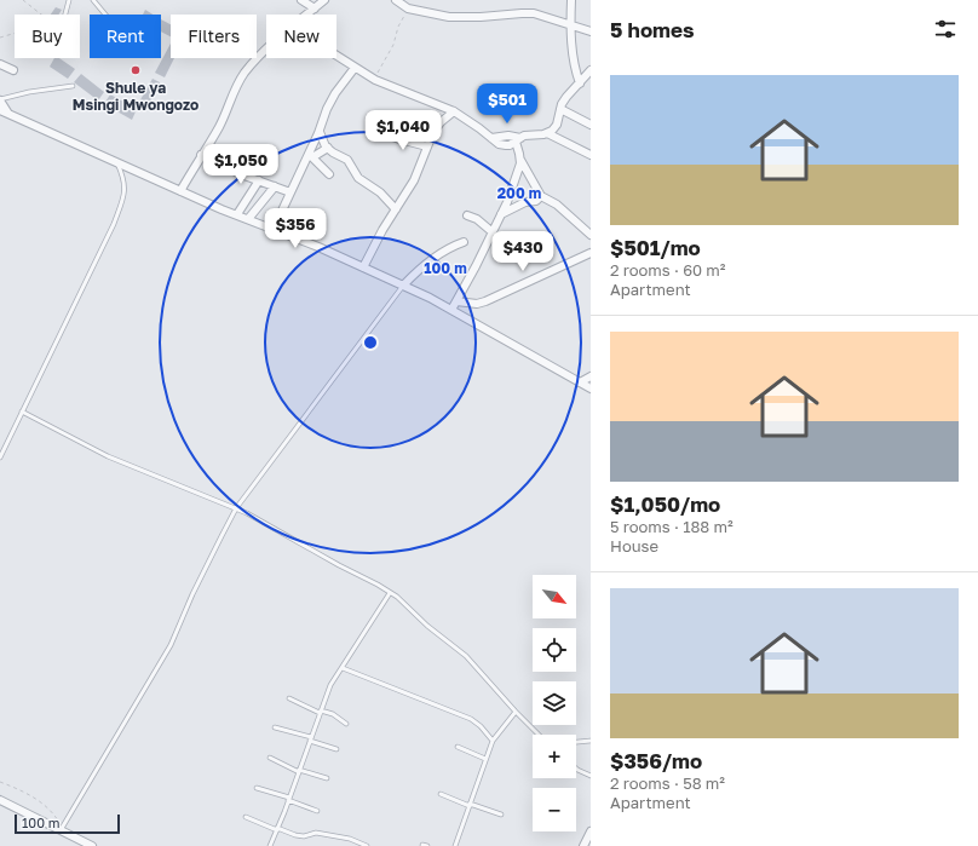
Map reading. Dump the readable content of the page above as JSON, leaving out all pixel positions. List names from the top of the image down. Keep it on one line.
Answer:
{"places":["Shule ya Msingi Mwongozo"],"scale_bar":"100 m","north":"bottom right","page":{"heading":"5 homes","chip":["Buy","Rent","Filters","New"],"list":[{"name":"$501/mo","note":"2 rooms · 60 m² · Apartment"},{"name":"$1,050/mo","note":"5 rooms · 188 m² · House"},{"name":"$356/mo","note":"2 rooms · 58 m² · Apartment"}],"price":["$501","$1,040","$1,050","$356","$430"],"map_buttons":["+","−"],"scale":"100 m"},"rings":["200 m","100 m"]}
